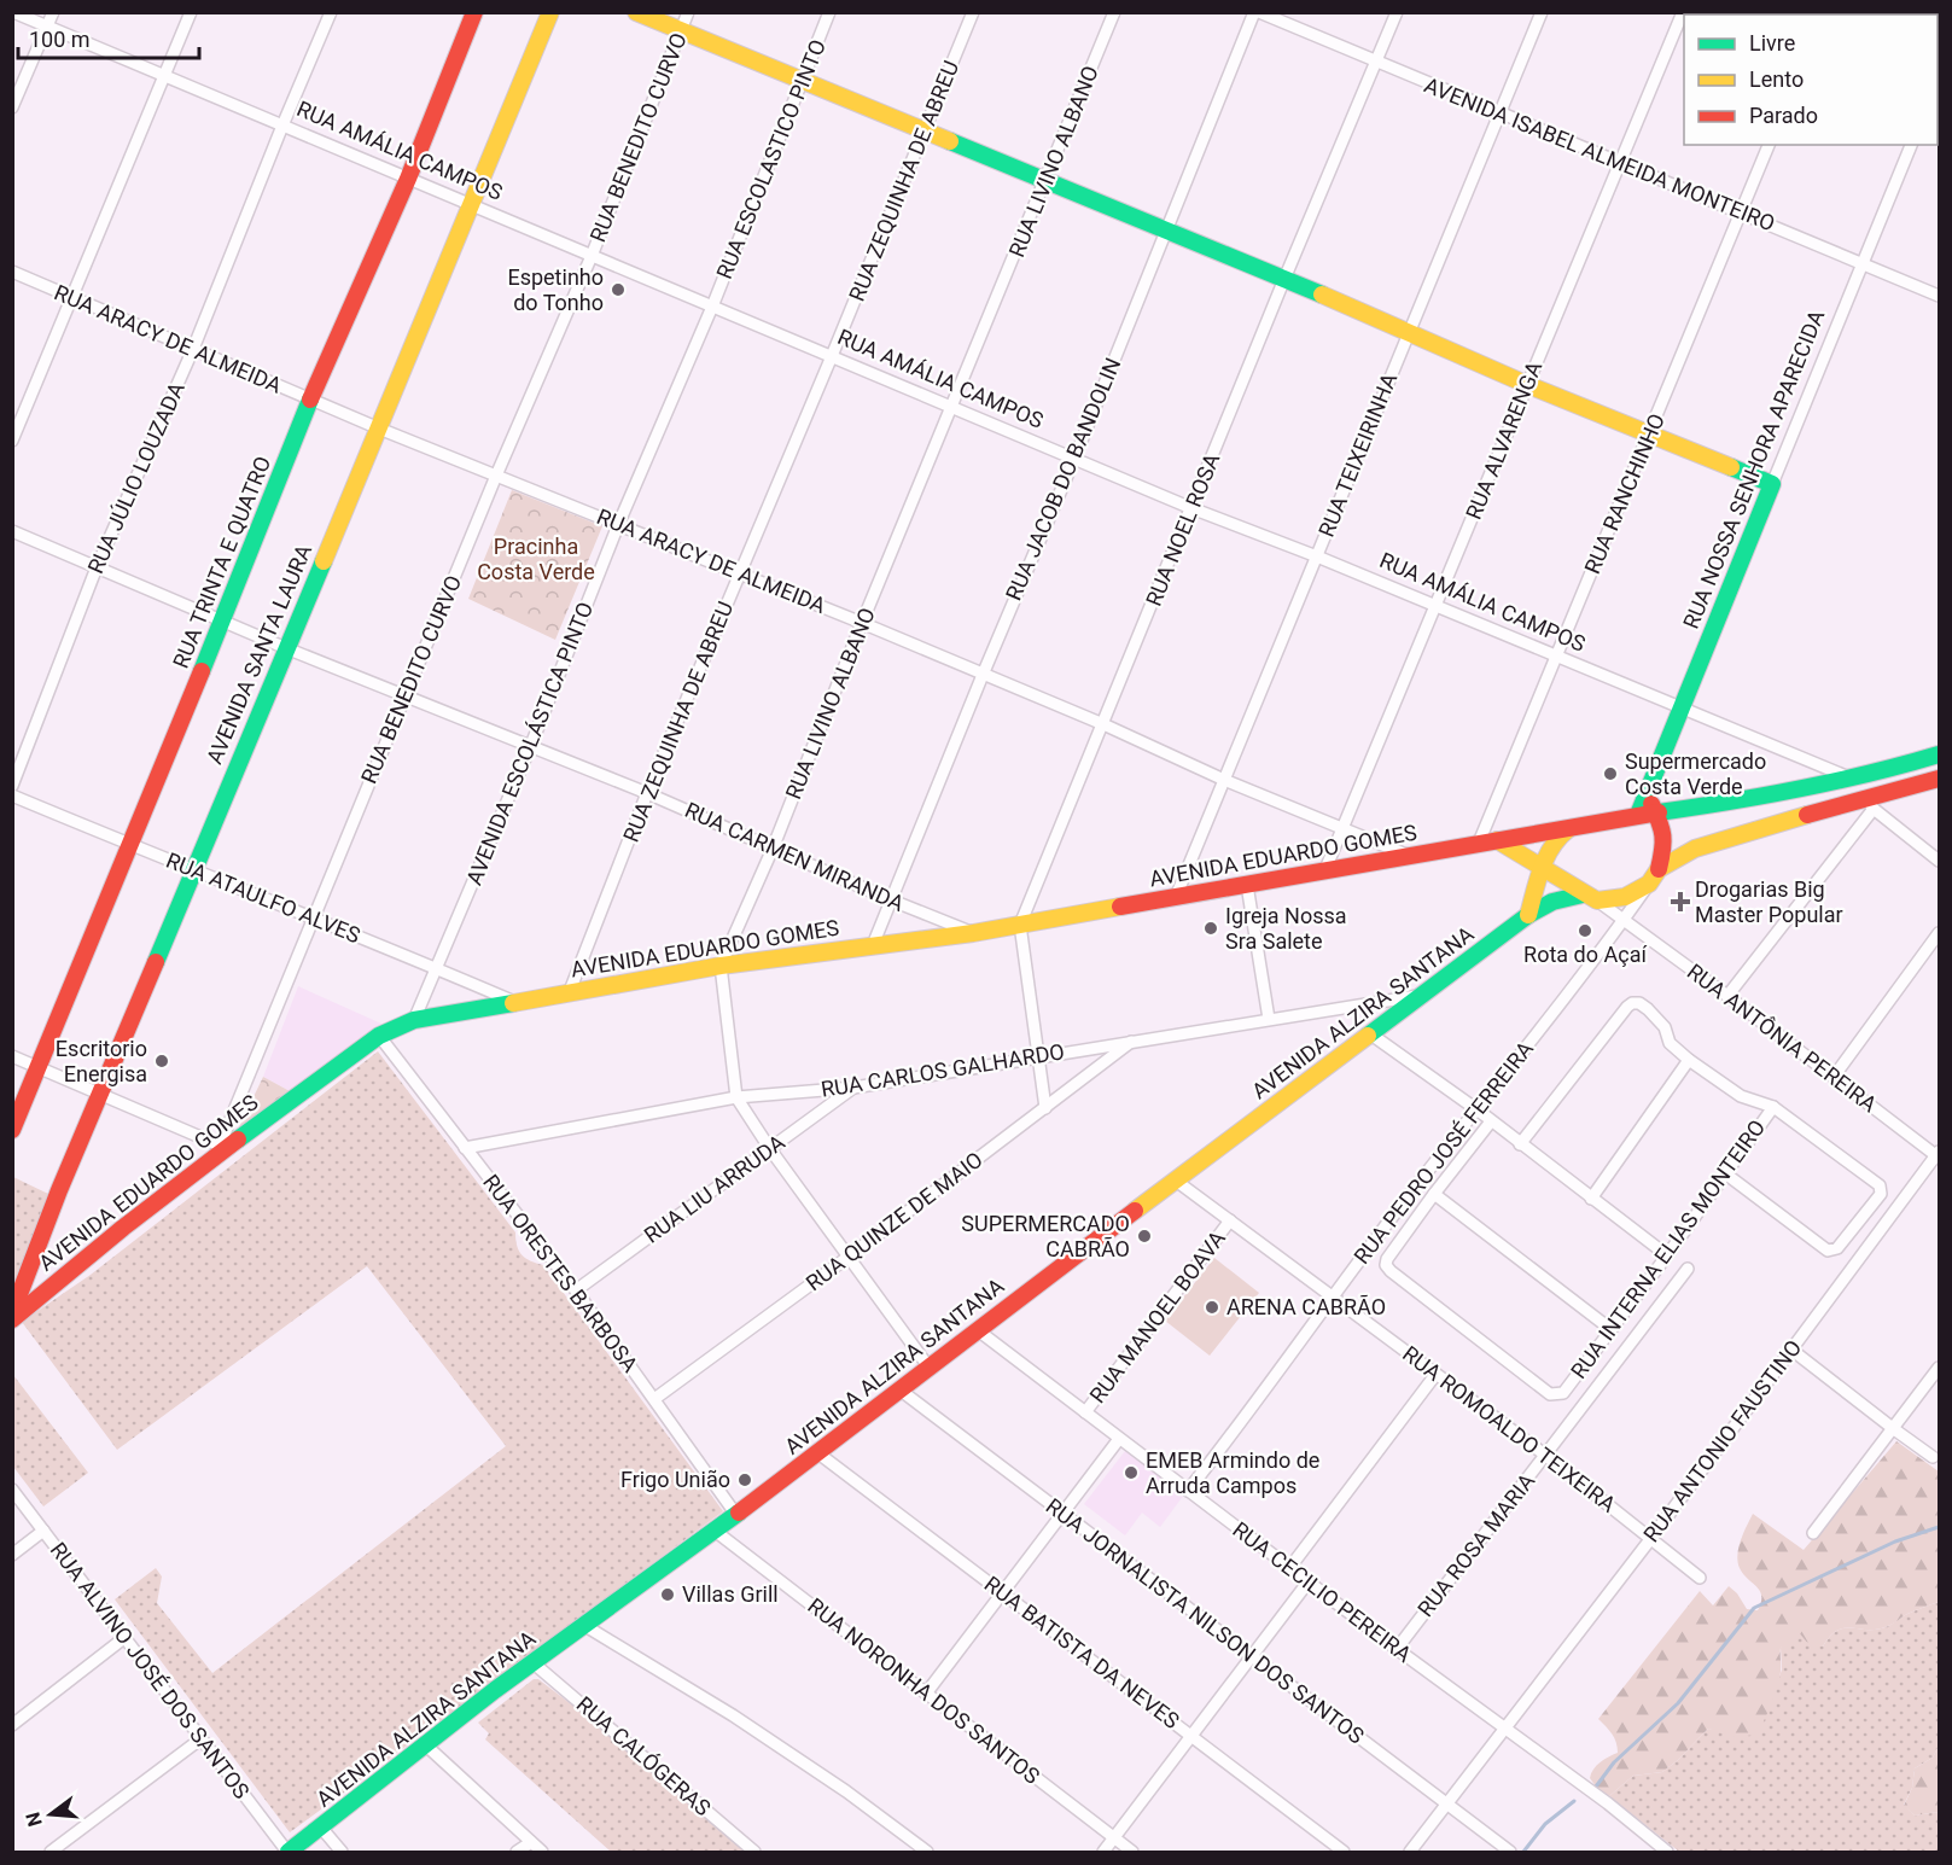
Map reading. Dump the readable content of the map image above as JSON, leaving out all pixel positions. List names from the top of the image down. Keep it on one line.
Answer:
{"streets":{"main road":["RUA NOSSA SENHORA APARECIDA","RUA TRINTA E QUATRO","AVENIDA SANTA LAURA","AVENIDA EDUARDO GOMES","AVENIDA ALZIRA SANTANA"],"street":["RUA BENEDITO CURVO","RUA AMÁLIA CAMPOS","AVENIDA ISABEL ALMEIDA MONTEIRO","RUA ESCOLASTICO PINTO","RUA LIVINO ALBANO","RUA ZEQUINHA DE ABREU","RUA ARACY DE ALMEIDA","RUA ALVARENGA","RUA TEIXEIRINHA","RUA JÚLIO LOUZADA","RUA JACOB DO BANDOLIN","RUA RANCHINHO","RUA NOEL ROSA","AVENIDA ESCOLÁSTICA PINTO","RUA CARMEN MIRANDA","RUA ATAULFO ALVES","RUA ANTÔNIA PEREIRA","RUA CARLOS GALHARDO","RUA PEDRO JOSÉ FERREIRA","RUA LIU ARRUDA","RUA QUINZE DE MAIO","RUA INTERNA ELIAS MONTEIRO","RUA ORESTES BARBOSA","RUA MANOEL BOAVA","RUA ROMOALDO TEIXEIRA","RUA ANTONIO FAUSTINO","RUA ROSA MARIA","RUA CECILIO PEREIRA","RUA JORNALISTA NILSON DOS SANTOS","RUA BATISTA DA NEVES","RUA ALVINO JOSÉ DOS SANTOS","RUA NORONHA DOS SANTOS","RUA CALÓGERAS"]},"crossings":[["RUA BENEDITO CURVO","RUA AMÁLIA CAMPOS"],["RUA BENEDITO CURVO","RUA ARACY DE ALMEIDA"],["RUA BENEDITO CURVO","AVENIDA EDUARDO GOMES"],["RUA BENEDITO CURVO","RUA CARMEN MIRANDA"],["RUA BENEDITO CURVO","RUA ATAULFO ALVES"],["RUA AMÁLIA CAMPOS","RUA ESCOLASTICO PINTO"],["RUA AMÁLIA CAMPOS","RUA LIVINO ALBANO"],["RUA AMÁLIA CAMPOS","RUA ZEQUINHA DE ABREU"],["RUA AMÁLIA CAMPOS","RUA ALVARENGA"],["RUA AMÁLIA CAMPOS","RUA TEIXEIRINHA"],["RUA AMÁLIA CAMPOS","RUA NOSSA SENHORA APARECIDA"],["RUA AMÁLIA CAMPOS","RUA JÚLIO LOUZADA"],["RUA AMÁLIA CAMPOS","RUA JACOB DO BANDOLIN"],["RUA AMÁLIA CAMPOS","RUA RANCHINHO"],["RUA AMÁLIA CAMPOS","RUA NOEL ROSA"],["RUA AMÁLIA CAMPOS","RUA TRINTA E QUATRO"],["RUA AMÁLIA CAMPOS","AVENIDA SANTA LAURA"],["RUA AMÁLIA CAMPOS","AVENIDA ESCOLÁSTICA PINTO"],["AVENIDA ISABEL ALMEIDA MONTEIRO","RUA ALVARENGA"],["AVENIDA ISABEL ALMEIDA MONTEIRO","RUA TEIXEIRINHA"],["AVENIDA ISABEL ALMEIDA MONTEIRO","RUA NOSSA SENHORA APARECIDA"],["AVENIDA ISABEL ALMEIDA MONTEIRO","RUA RANCHINHO"],["AVENIDA ISABEL ALMEIDA MONTEIRO","RUA NOEL ROSA"],["RUA ESCOLASTICO PINTO","AVENIDA ESCOLÁSTICA PINTO"],["RUA LIVINO ALBANO","RUA ARACY DE ALMEIDA"],["RUA LIVINO ALBANO","AVENIDA EDUARDO GOMES"],["RUA LIVINO ALBANO","RUA CARMEN MIRANDA"],["RUA ZEQUINHA DE ABREU","RUA ARACY DE ALMEIDA"],["RUA ZEQUINHA DE ABREU","AVENIDA EDUARDO GOMES"],["RUA ZEQUINHA DE ABREU","RUA CARMEN MIRANDA"],["RUA ARACY DE ALMEIDA","RUA ALVARENGA"],["RUA ARACY DE ALMEIDA","RUA TEIXEIRINHA"],["RUA ARACY DE ALMEIDA","RUA JÚLIO LOUZADA"],["RUA ARACY DE ALMEIDA","RUA JACOB DO BANDOLIN"],["RUA ARACY DE ALMEIDA","RUA NOEL ROSA"],["RUA ARACY DE ALMEIDA","RUA TRINTA E QUATRO"],["RUA ARACY DE ALMEIDA","AVENIDA SANTA LAURA"],["RUA ARACY DE ALMEIDA","AVENIDA ESCOLÁSTICA PINTO"],["RUA ARACY DE ALMEIDA","AVENIDA EDUARDO GOMES"],["RUA ALVARENGA","AVENIDA EDUARDO GOMES"],["RUA TEIXEIRINHA","AVENIDA EDUARDO GOMES"],["RUA NOSSA SENHORA APARECIDA","AVENIDA EDUARDO GOMES"],["RUA NOSSA SENHORA APARECIDA","AVENIDA ALZIRA SANTANA"],["RUA NOSSA SENHORA APARECIDA","RUA ANTÔNIA PEREIRA"],["RUA NOSSA SENHORA APARECIDA","RUA PEDRO JOSÉ FERREIRA"],["RUA JÚLIO LOUZADA","RUA CARMEN MIRANDA"],["RUA JACOB DO BANDOLIN","AVENIDA EDUARDO GOMES"],["RUA JACOB DO BANDOLIN","RUA CARMEN MIRANDA"],["RUA RANCHINHO","AVENIDA EDUARDO GOMES"],["RUA NOEL ROSA","AVENIDA EDUARDO GOMES"],["RUA TRINTA E QUATRO","RUA CARMEN MIRANDA"],["RUA TRINTA E QUATRO","RUA ATAULFO ALVES"],["AVENIDA SANTA LAURA","AVENIDA EDUARDO GOMES"],["AVENIDA SANTA LAURA","RUA CARMEN MIRANDA"],["AVENIDA SANTA LAURA","RUA ATAULFO ALVES"],["AVENIDA ESCOLÁSTICA PINTO","AVENIDA EDUARDO GOMES"],["AVENIDA ESCOLÁSTICA PINTO","RUA CARMEN MIRANDA"],["AVENIDA ESCOLÁSTICA PINTO","RUA ATAULFO ALVES"],["AVENIDA EDUARDO GOMES","RUA CARMEN MIRANDA"],["AVENIDA EDUARDO GOMES","RUA ATAULFO ALVES"],["AVENIDA EDUARDO GOMES","AVENIDA ALZIRA SANTANA"],["AVENIDA EDUARDO GOMES","RUA ANTÔNIA PEREIRA"],["AVENIDA EDUARDO GOMES","RUA PEDRO JOSÉ FERREIRA"],["AVENIDA EDUARDO GOMES","RUA ORESTES BARBOSA"],["AVENIDA ALZIRA SANTANA","RUA ANTÔNIA PEREIRA"],["AVENIDA ALZIRA SANTANA","RUA CARLOS GALHARDO"],["AVENIDA ALZIRA SANTANA","RUA PEDRO JOSÉ FERREIRA"],["AVENIDA ALZIRA SANTANA","RUA ORESTES BARBOSA"],["AVENIDA ALZIRA SANTANA","RUA ROMOALDO TEIXEIRA"],["AVENIDA ALZIRA SANTANA","RUA CECILIO PEREIRA"],["AVENIDA ALZIRA SANTANA","RUA JORNALISTA NILSON DOS SANTOS"],["AVENIDA ALZIRA SANTANA","RUA BATISTA DA NEVES"],["AVENIDA ALZIRA SANTANA","RUA ALVINO JOSÉ DOS SANTOS"],["AVENIDA ALZIRA SANTANA","RUA NORONHA DOS SANTOS"],["AVENIDA ALZIRA SANTANA","RUA CALÓGERAS"],["RUA ANTÔNIA PEREIRA","RUA PEDRO JOSÉ FERREIRA"],["RUA ANTÔNIA PEREIRA","RUA ANTONIO FAUSTINO"],["RUA CARLOS GALHARDO","RUA LIU ARRUDA"],["RUA CARLOS GALHARDO","RUA QUINZE DE MAIO"],["RUA CARLOS GALHARDO","RUA ORESTES BARBOSA"],["RUA PEDRO JOSÉ FERREIRA","RUA ROMOALDO TEIXEIRA"],["RUA PEDRO JOSÉ FERREIRA","RUA CECILIO PEREIRA"],["RUA LIU ARRUDA","RUA ORESTES BARBOSA"],["RUA QUINZE DE MAIO","RUA ORESTES BARBOSA"],["RUA MANOEL BOAVA","RUA ROMOALDO TEIXEIRA"],["RUA MANOEL BOAVA","RUA CECILIO PEREIRA"],["RUA ROMOALDO TEIXEIRA","RUA ANTONIO FAUSTINO"],["RUA ROMOALDO TEIXEIRA","RUA ROSA MARIA"],["RUA ANTONIO FAUSTINO","RUA CECILIO PEREIRA"],["RUA ANTONIO FAUSTINO","RUA JORNALISTA NILSON DOS SANTOS"],["RUA ROSA MARIA","RUA CECILIO PEREIRA"]],"parks":["Pracinha Costa Verde"],"places":{"other":["Espetinho do Tonho","Supermercado Costa Verde","Igreja Nossa Sra Salete","Rota do Açaí","Escritorio Energisa","SUPERMERCADO CABRÃO","ARENA CABRÃO","EMEB Armindo de Arruda Campos","Frigo União","Villas Grill"],"health":["Drogarias Big Master Popular"]},"legend":["Livre","Lento","Parado"],"scale_bar":"100 m","north":"left"}
